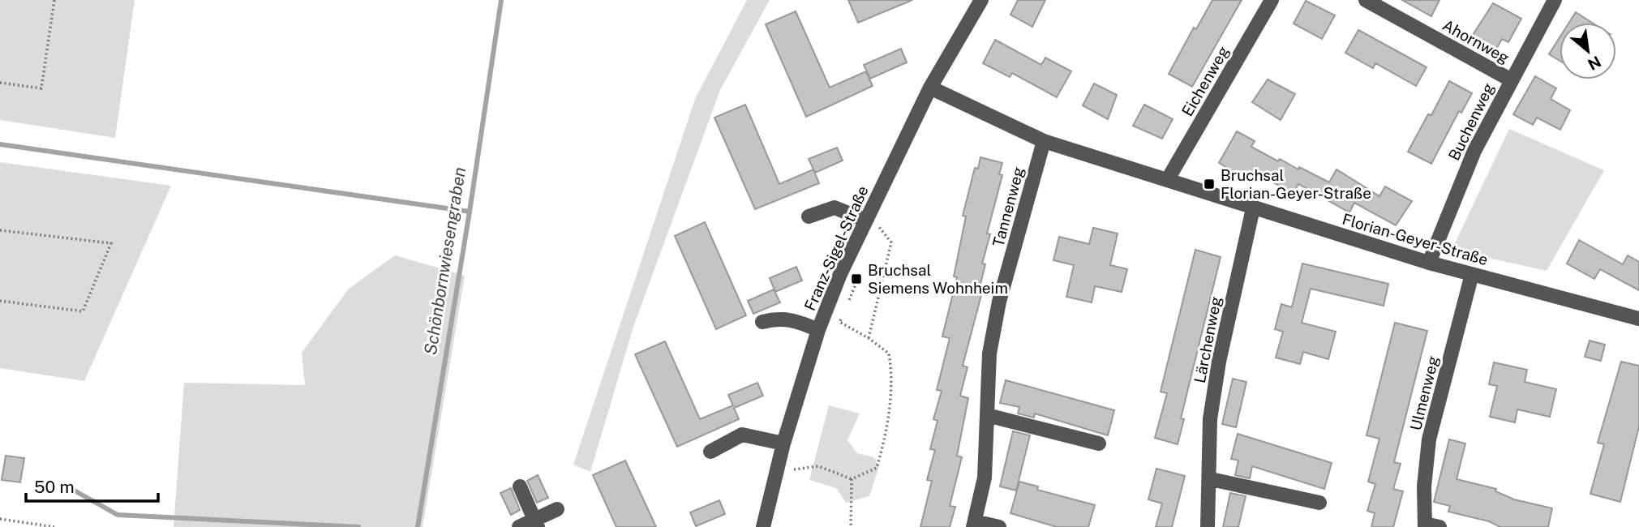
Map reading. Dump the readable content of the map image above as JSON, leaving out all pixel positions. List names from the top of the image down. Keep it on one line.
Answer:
{"streets":{"street":["Ahornweg","Eichenweg","Buchenweg","Tannenweg","Florian-Geyer-Straße","Franz-Sigel-Straße","Lärchenweg","Ulmenweg"]},"crossings":[["Ahornweg","Buchenweg"],["Eichenweg","Florian-Geyer-Straße"],["Buchenweg","Florian-Geyer-Straße"],["Tannenweg","Florian-Geyer-Straße"],["Florian-Geyer-Straße","Franz-Sigel-Straße"],["Florian-Geyer-Straße","Lärchenweg"],["Florian-Geyer-Straße","Ulmenweg"]],"water":["Schönbornwiesengraben"],"places":{"transit":["Bruchsal Florian-Geyer-Straße","Bruchsal Siemens Wohnheim"]},"scale_bar":"50 m","north":"bottom right"}
